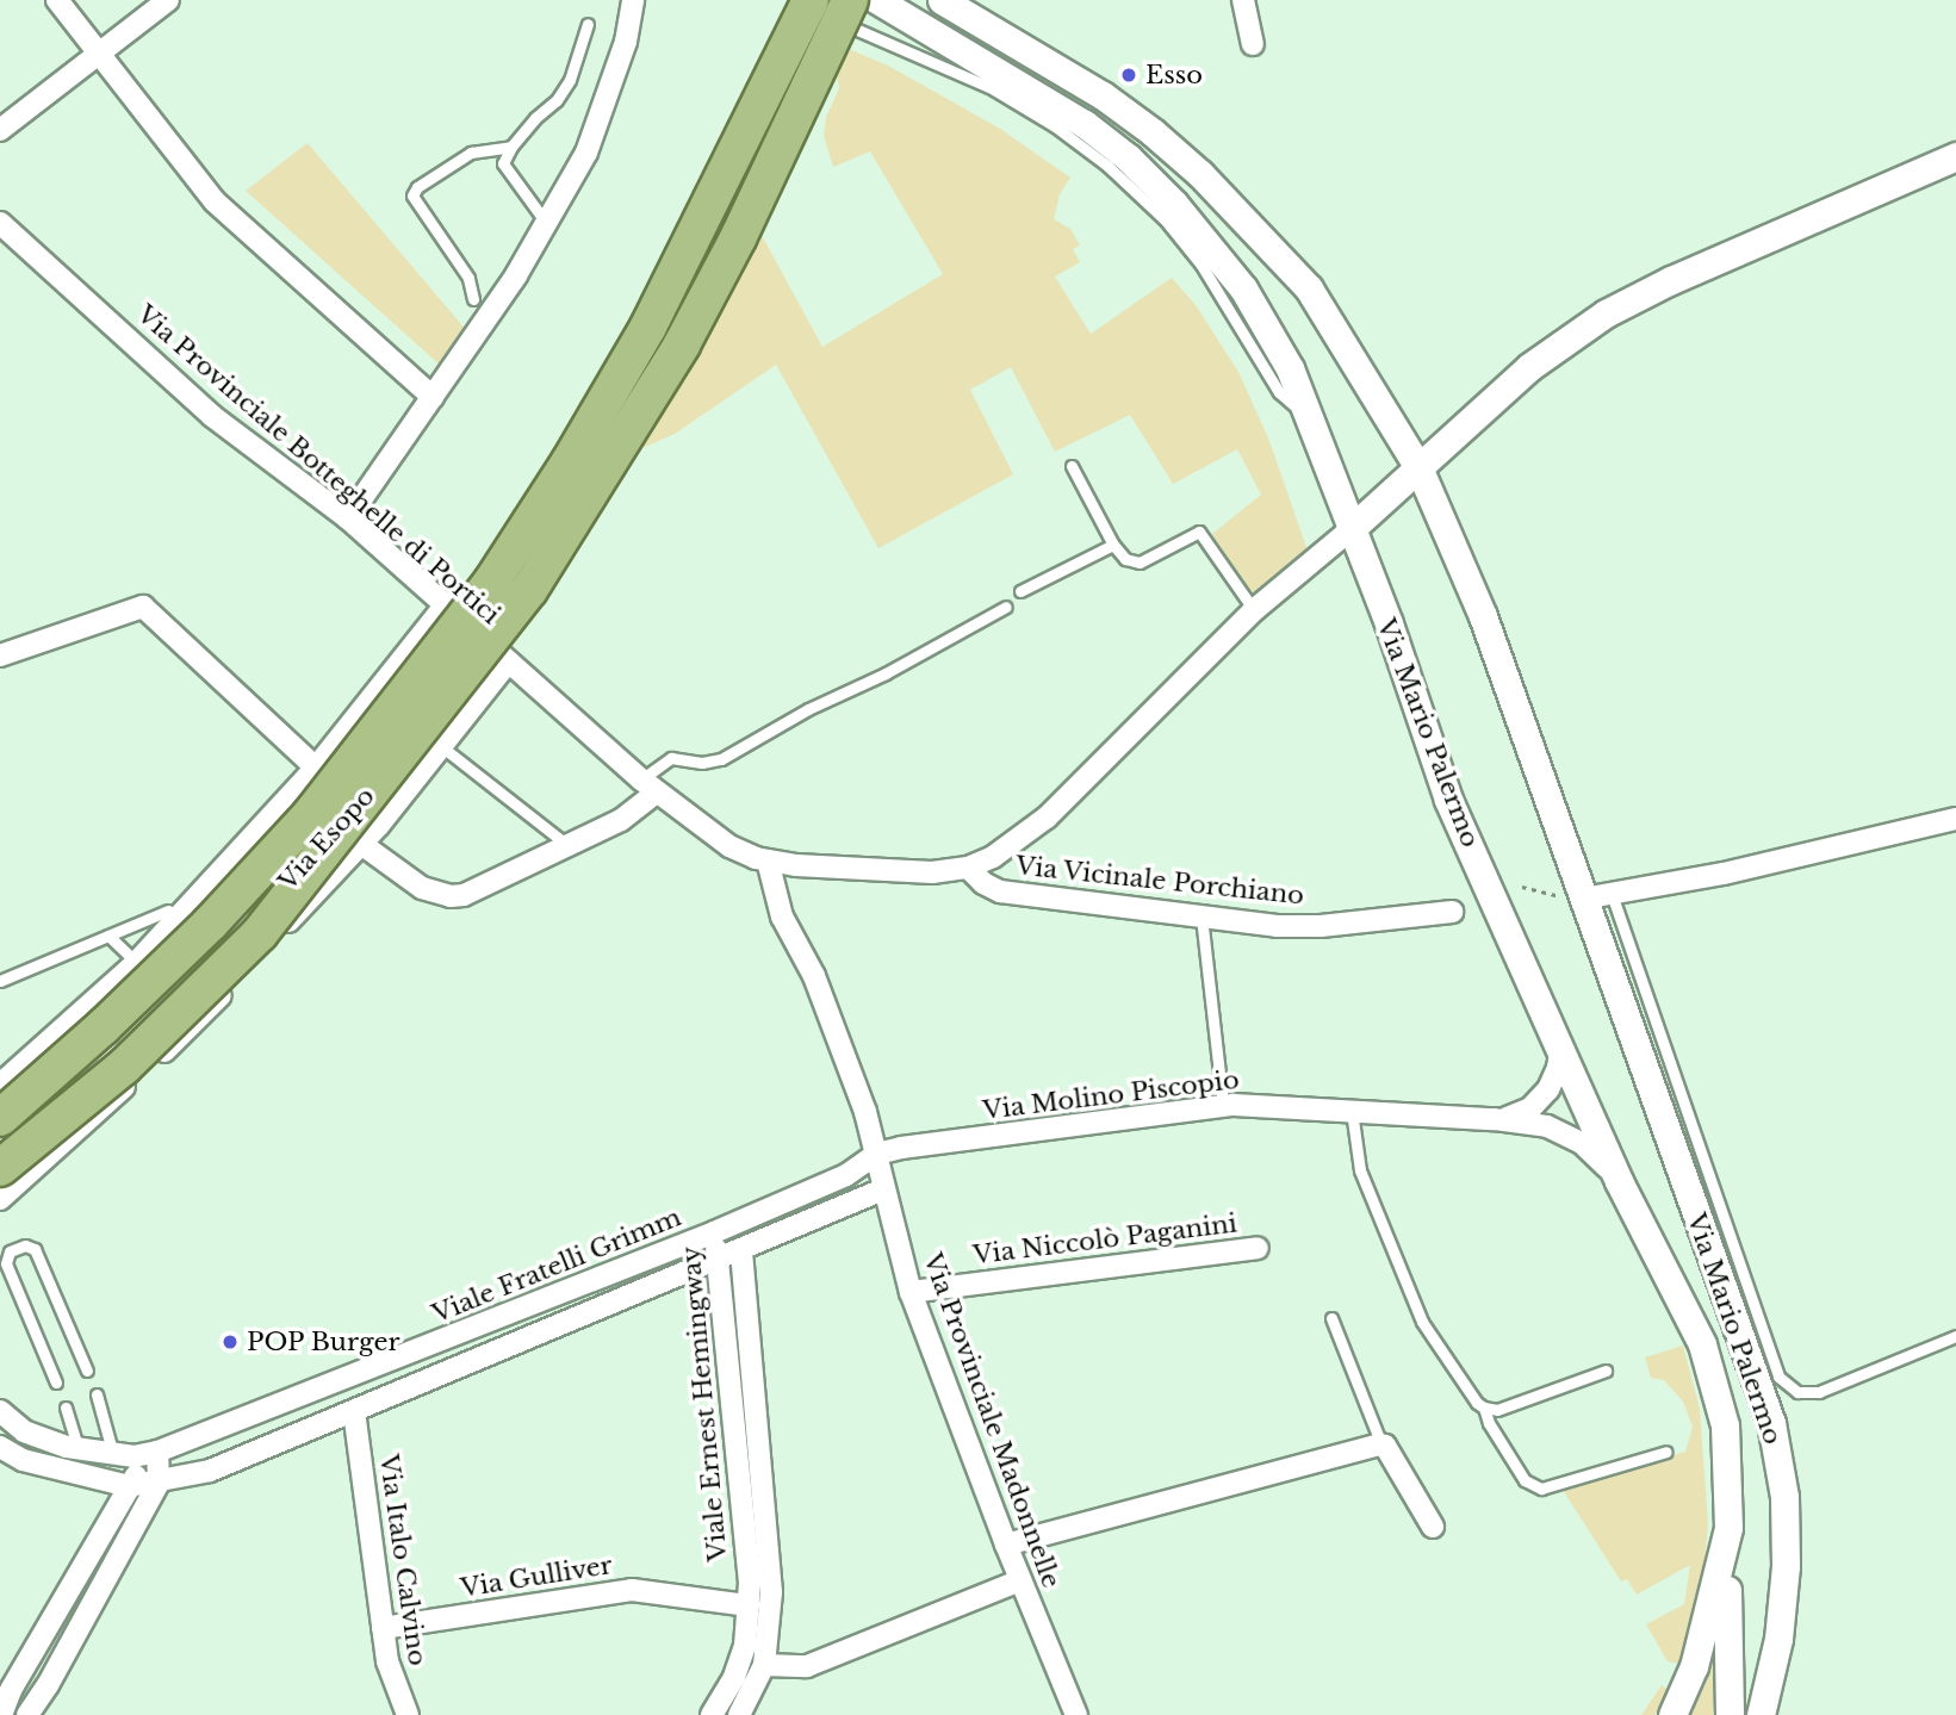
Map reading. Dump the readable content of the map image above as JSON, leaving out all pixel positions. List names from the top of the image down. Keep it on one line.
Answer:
{"streets":{"street":["Via Provinciale Botteghelle di Portici","Via Mario Palermo","Via Esopo","Via Vicinale Porchiano","Via Molino Piscopio","Via Niccolò Paganini","Viale Fratelli Grimm","Viale Ernest Hemingway","Via Provinciale Madonnelle","Via Italo Calvino","Via Gulliver"]},"crossings":[["Via Provinciale Botteghelle di Portici","Via Mario Palermo"],["Via Provinciale Botteghelle di Portici","Via Esopo"],["Via Provinciale Botteghelle di Portici","Via Vicinale Porchiano"],["Via Provinciale Botteghelle di Portici","Via Provinciale Madonnelle"],["Via Mario Palermo","Via Molino Piscopio"],["Via Molino Piscopio","Viale Fratelli Grimm"],["Via Molino Piscopio","Via Provinciale Madonnelle"],["Via Niccolò Paganini","Via Provinciale Madonnelle"],["Viale Fratelli Grimm","Viale Ernest Hemingway"],["Viale Fratelli Grimm","Via Provinciale Madonnelle"],["Viale Ernest Hemingway","Via Gulliver"],["Via Italo Calvino","Via Gulliver"]],"places":["Esso","POP Burger"]}
